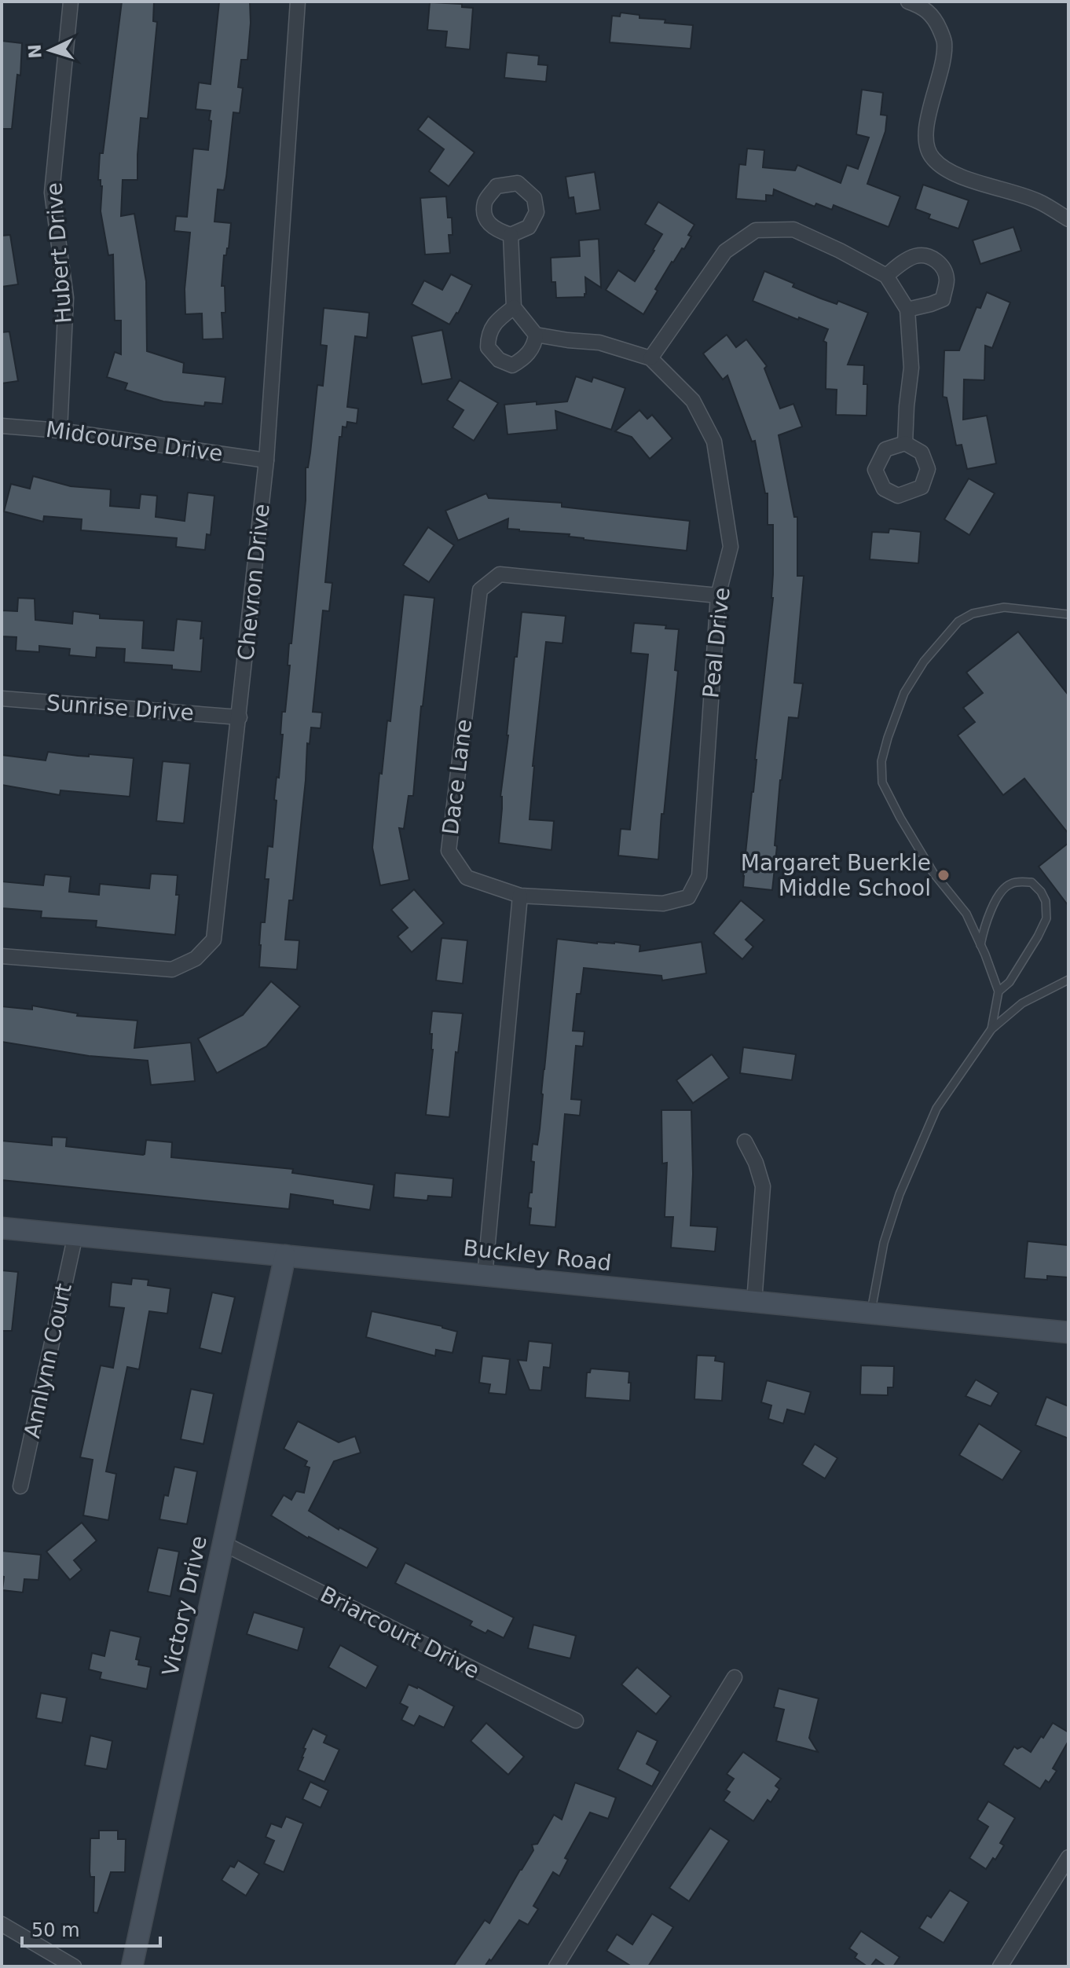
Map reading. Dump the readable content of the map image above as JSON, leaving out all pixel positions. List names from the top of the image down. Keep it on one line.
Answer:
{"streets":{"street":["Hubert Drive","Midcourse Drive","Chevron Drive","Peal Drive","Sunrise Drive","Dace Lane","Buckley Road","Annlynn Court","Victory Drive","Briarcourt Drive"]},"crossings":[["Hubert Drive","Midcourse Drive"],["Midcourse Drive","Chevron Drive"],["Chevron Drive","Sunrise Drive"],["Peal Drive","Dace Lane"],["Buckley Road","Annlynn Court"],["Buckley Road","Victory Drive"],["Victory Drive","Briarcourt Drive"]],"places":["Margaret Buerkle Middle School"],"scale_bar":"50 m","north":"left"}
